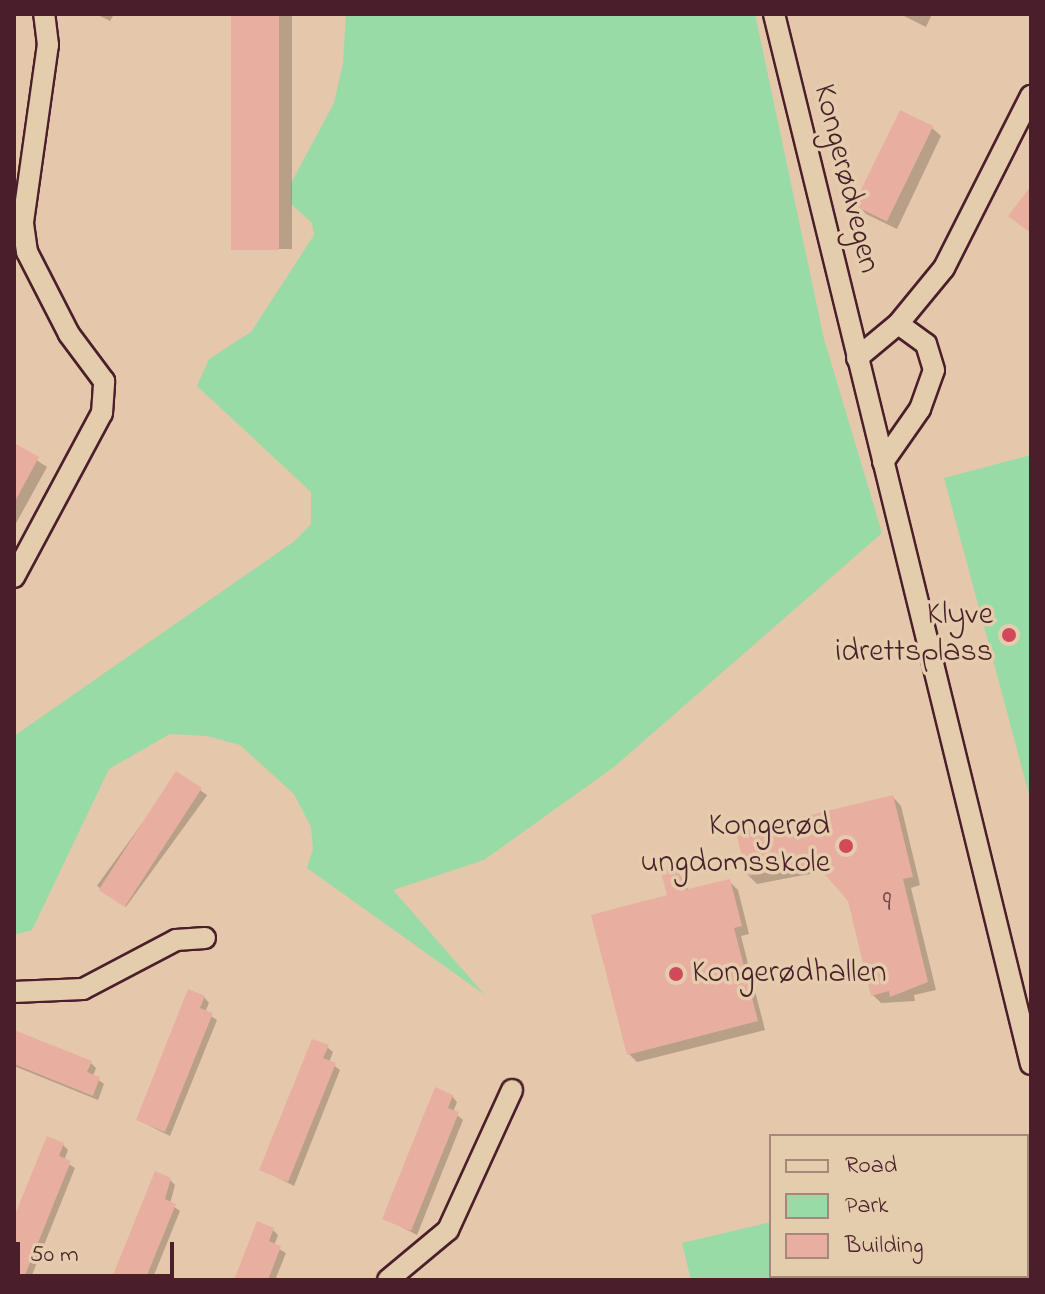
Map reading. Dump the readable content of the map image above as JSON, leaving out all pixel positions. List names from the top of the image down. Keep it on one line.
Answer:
{"streets":{"street":["Kongerødvegen"]},"places":["Klyve idrettsplass","Kongerød ungdomsskole","Kongerødhallen"],"house_numbers":["9"],"legend":["Road","Park","Building"],"scale_bar":"50 m"}
